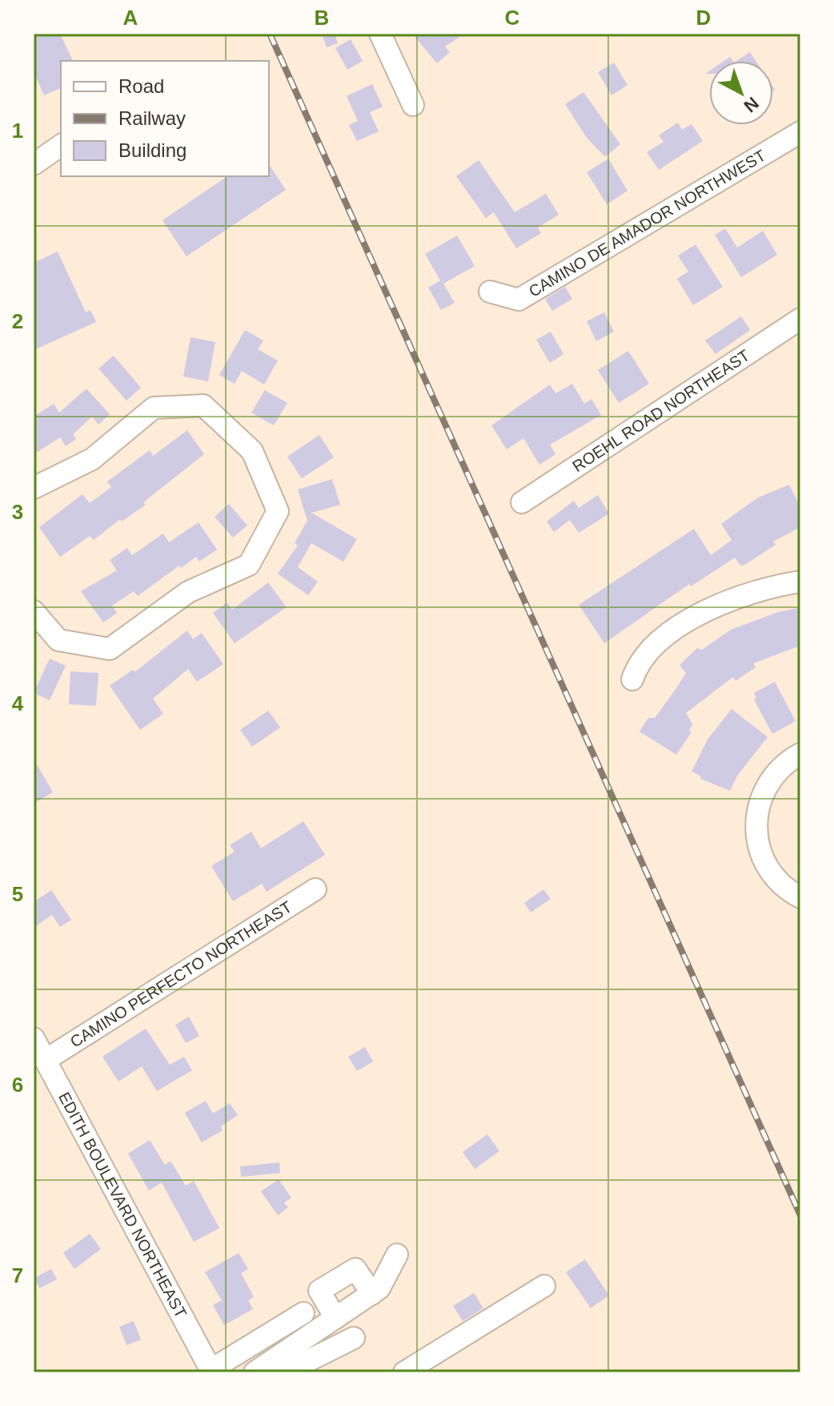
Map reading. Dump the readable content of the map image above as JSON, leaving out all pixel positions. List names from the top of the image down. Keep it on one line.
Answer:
{"streets":{"street":["CAMINO DE AMADOR NORTHWEST","ROEHL ROAD NORTHEAST","CAMINO PERFECTO NORTHEAST","EDITH BOULEVARD NORTHEAST"]},"crossings":[["CAMINO PERFECTO NORTHEAST","EDITH BOULEVARD NORTHEAST"]],"legend":["Road","Railway","Building"],"north":"bottom right","grid":{"columns":["A","B","C","D"],"rows":["1","2","3","4","5","6","7"]}}
